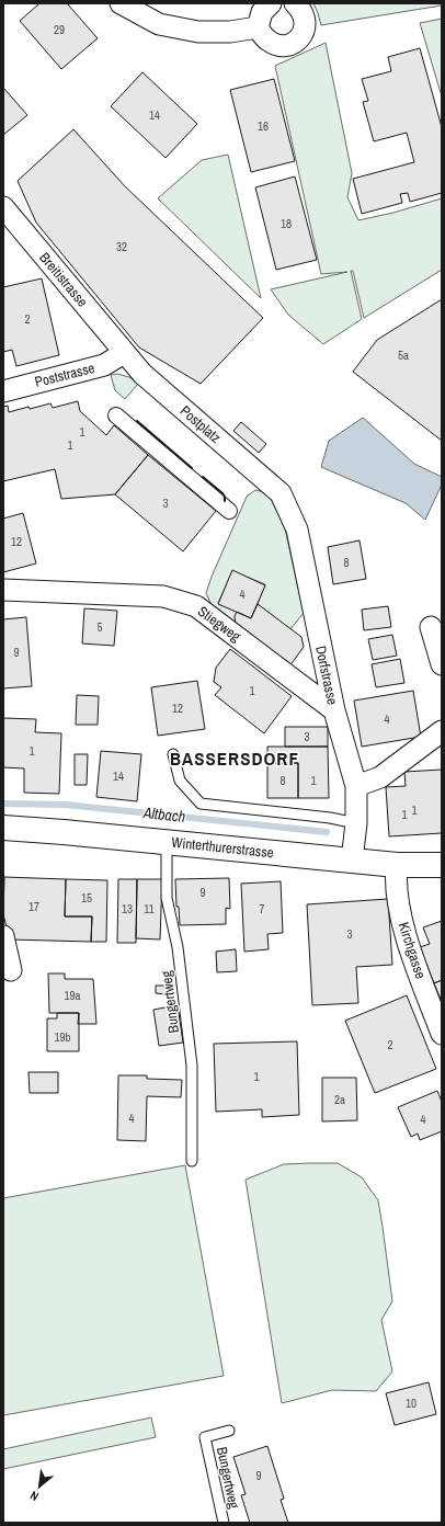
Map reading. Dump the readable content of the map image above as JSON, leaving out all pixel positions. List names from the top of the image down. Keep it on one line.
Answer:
{"streets":{"main road":["Winterthurerstrasse"],"street":["Breitistrasse","Poststrasse","Postplatz","Stiegweg","Dorfstrasse","Kirchgasse"],"lane":["Bungertweg"]},"crossings":[["Breitistrasse","Poststrasse"],["Breitistrasse","Postplatz"],["Poststrasse","Postplatz"],["Postplatz","Dorfstrasse"],["Stiegweg","Dorfstrasse"],["Dorfstrasse","Winterthurerstrasse"],["Winterthurerstrasse","Kirchgasse"],["Winterthurerstrasse","Bungertweg"]],"districts":["BASSERSDORF"],"water":["Altbach"],"house_numbers":["29","14","16","18","32","2","5a","1","1","3","12","8","4","5","9","1","12","4","3","1","14","8","1","1","1","9","15","17","13","11","7","3","19a","19b","2","1","2a","4","4","10","9"],"north":"bottom left"}
